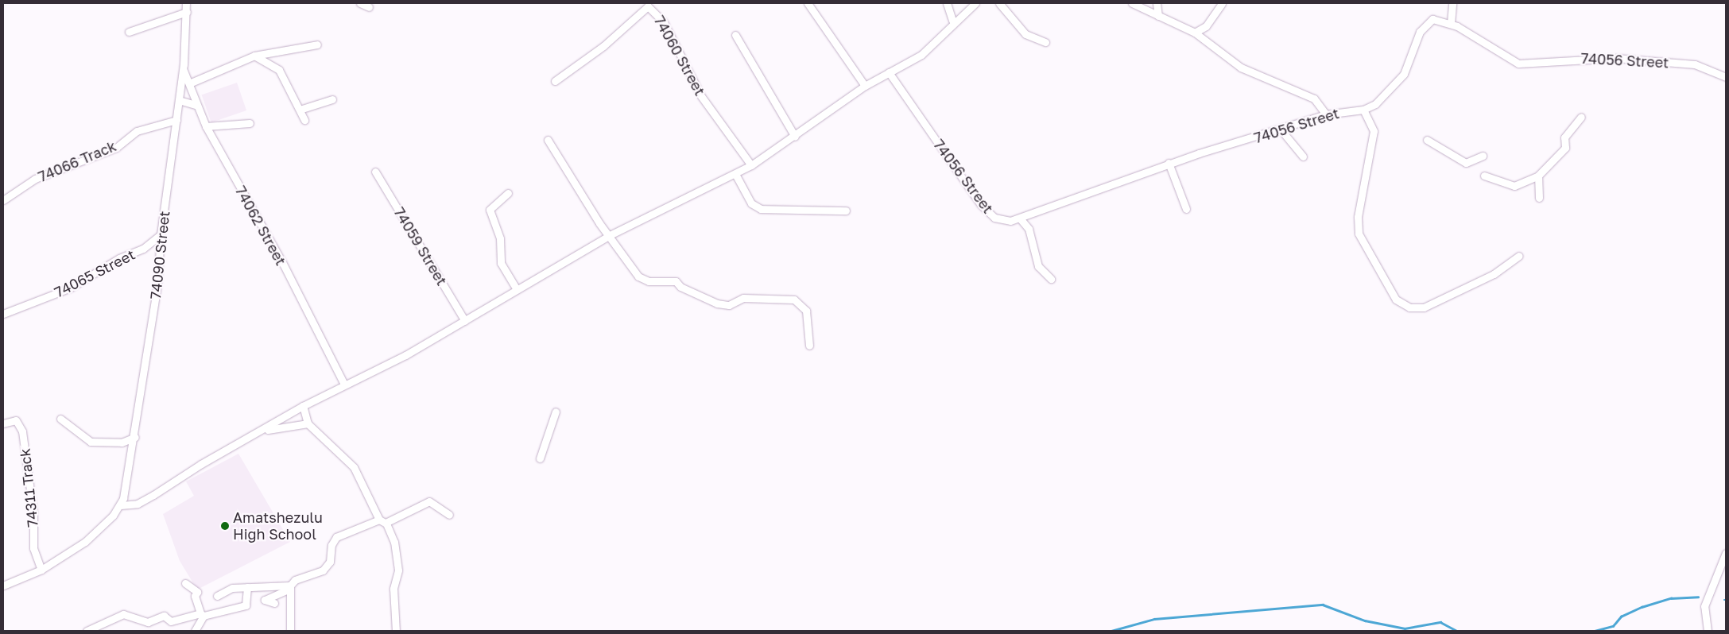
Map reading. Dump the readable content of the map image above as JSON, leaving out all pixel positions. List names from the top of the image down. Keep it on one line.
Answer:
{"streets":{"street":["74060 Street","74056 Street","74066 Track","74062 Street","74059 Street","74090 Street","74065 Street","74311 Track"]},"crossings":[["74066 Track","74090 Street"],["74062 Street","74090 Street"],["74090 Street","74065 Street"]],"places":["Amatshezulu High School"]}
